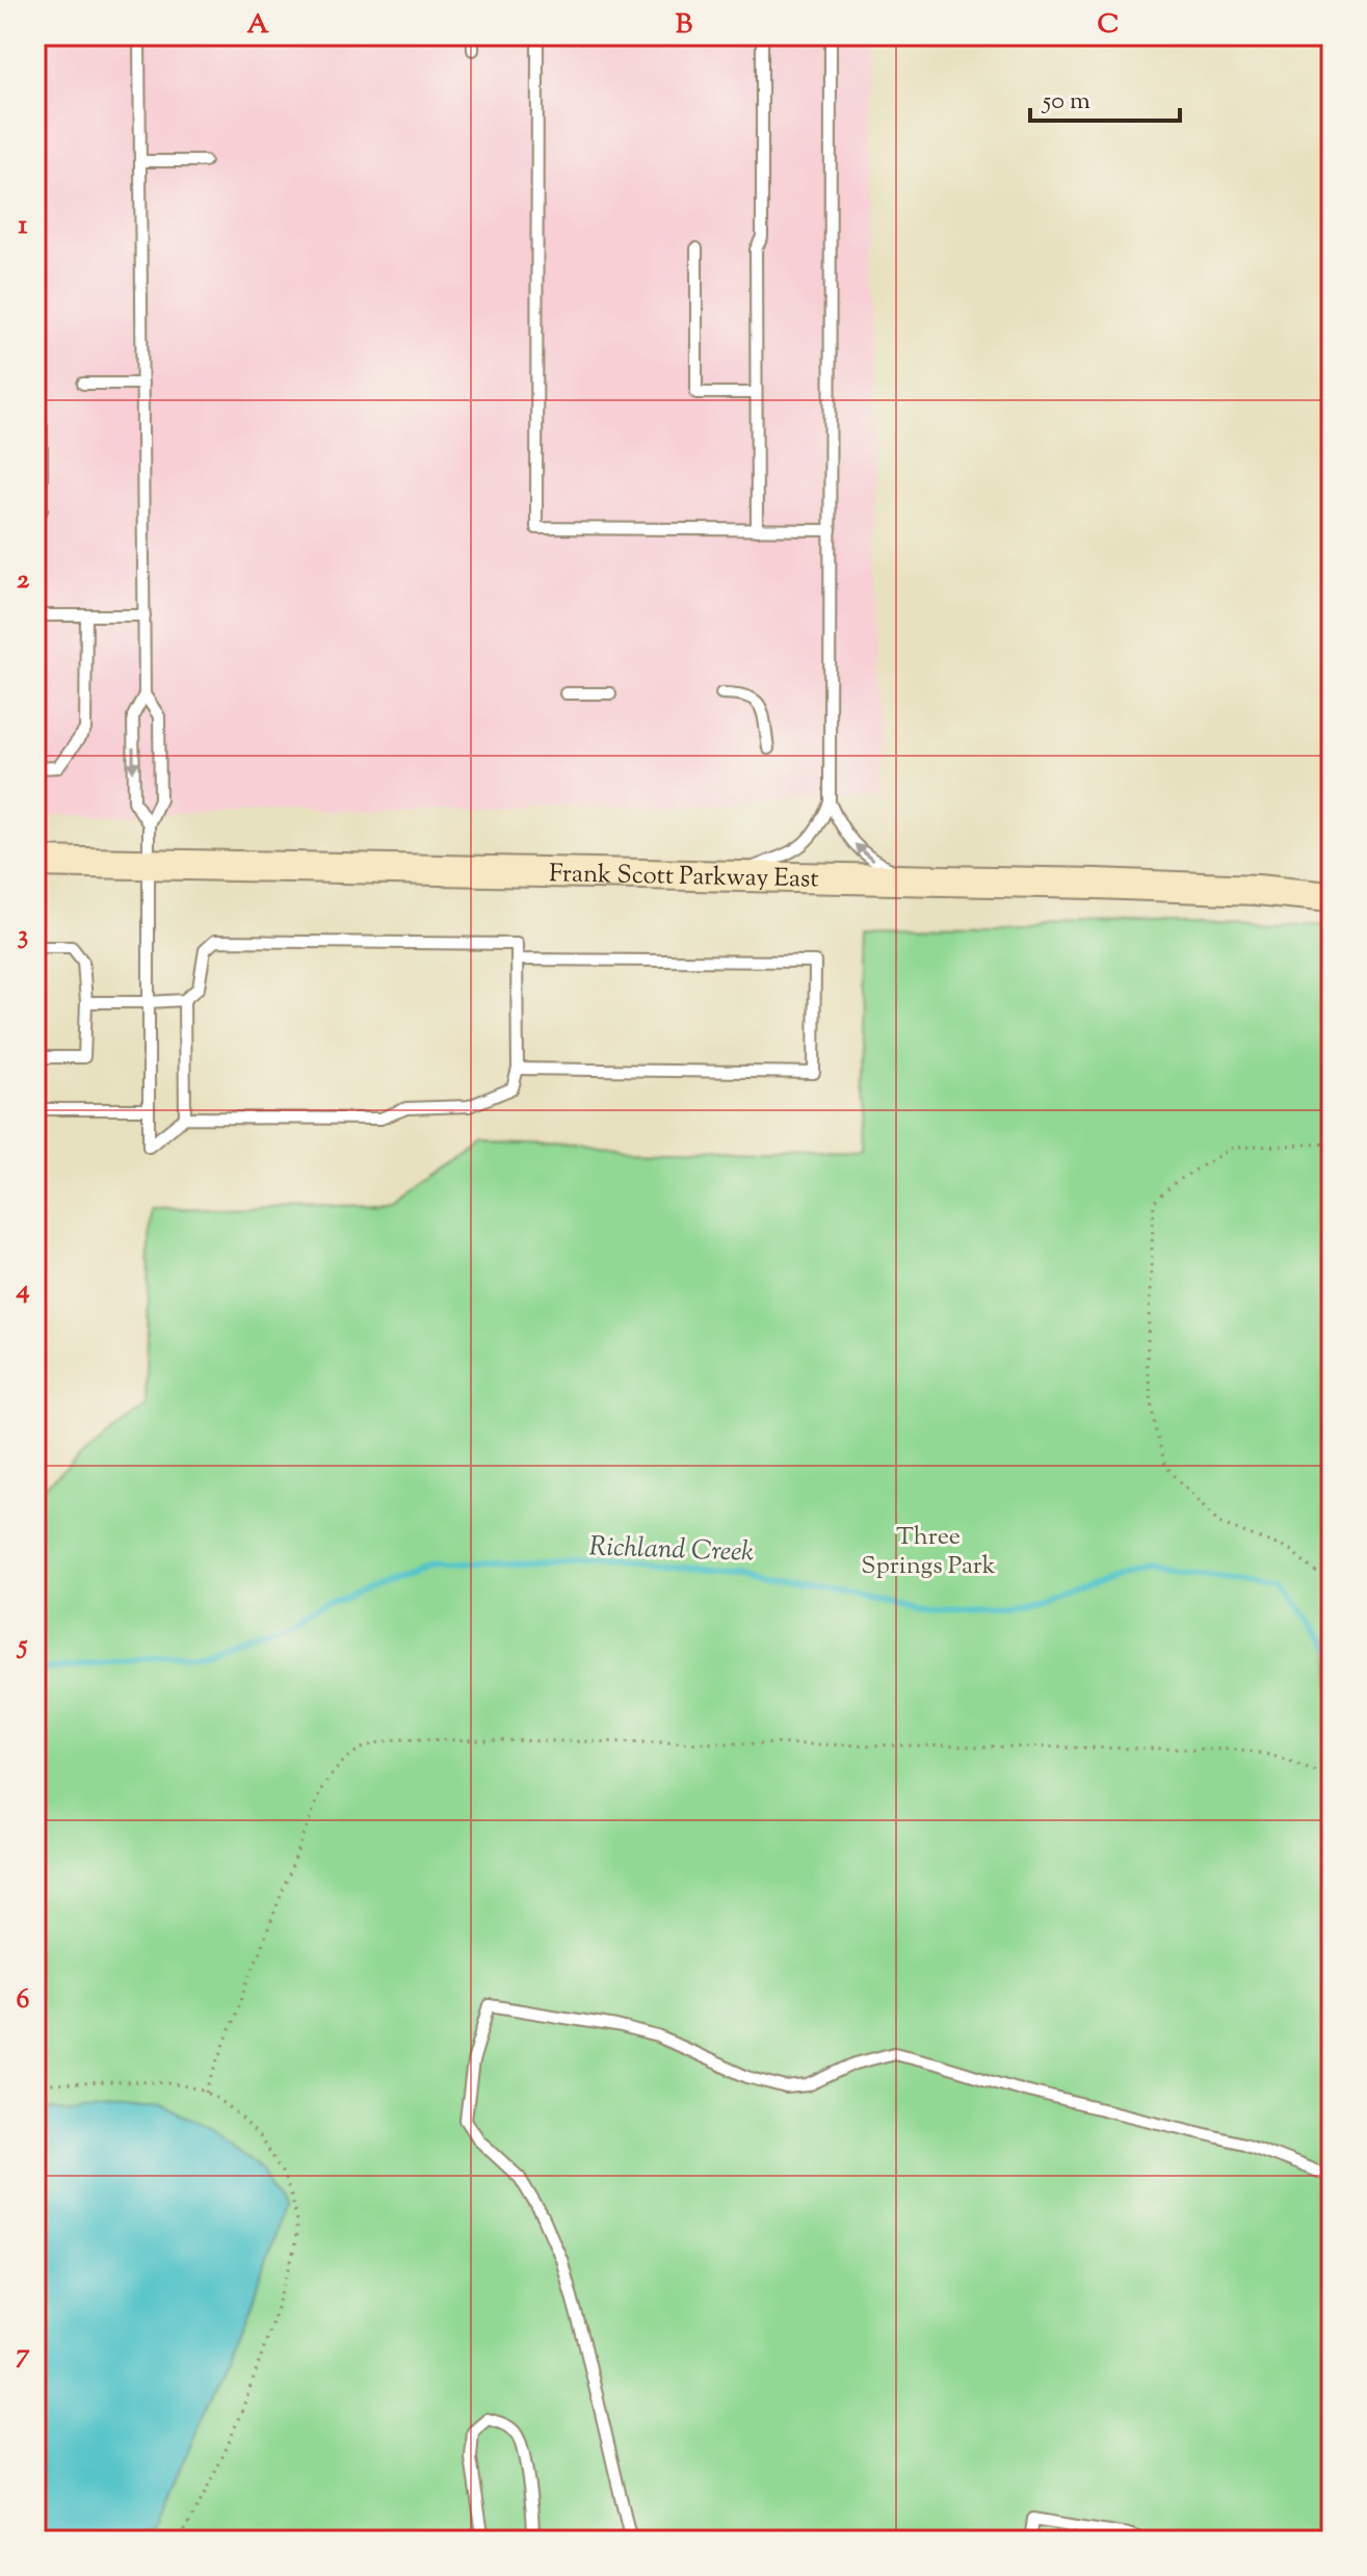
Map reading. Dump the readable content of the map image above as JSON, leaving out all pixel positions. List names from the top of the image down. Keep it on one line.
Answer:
{"streets":{"main road":["Frank Scott Parkway East"]},"water":["Richland Creek"],"parks":["Three Springs Park"],"scale_bar":"50 m","grid":{"columns":["A","B","C"],"rows":["1","2","3","4","5","6","7"]}}
